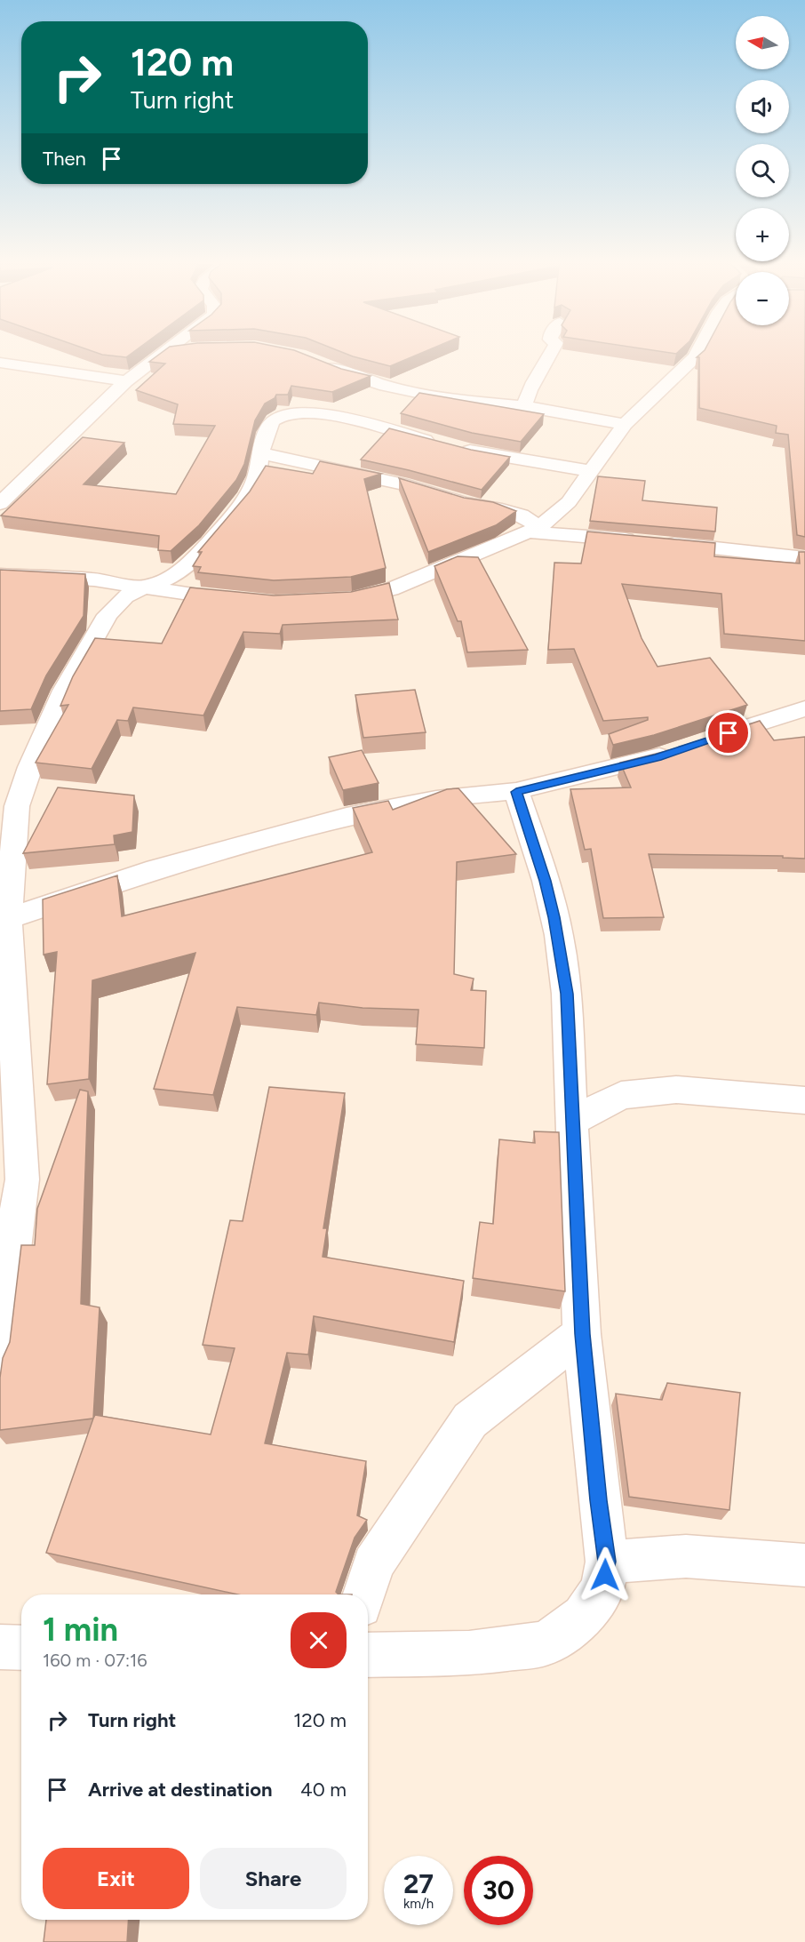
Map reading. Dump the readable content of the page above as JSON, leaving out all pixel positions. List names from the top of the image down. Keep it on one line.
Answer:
{"north":"left","page":{"map_buttons":["+","−"],"turn":["120 m","Turn right"],"then":"Then","heading":["1 min","160 m · 07:16"],"list":[{"name":"Turn right","value":"120 m"},{"name":"Arrive at destination","value":"40 m"}],"buttons":["Exit","Share"],"speed":"27 km/h","limit":"30"}}
